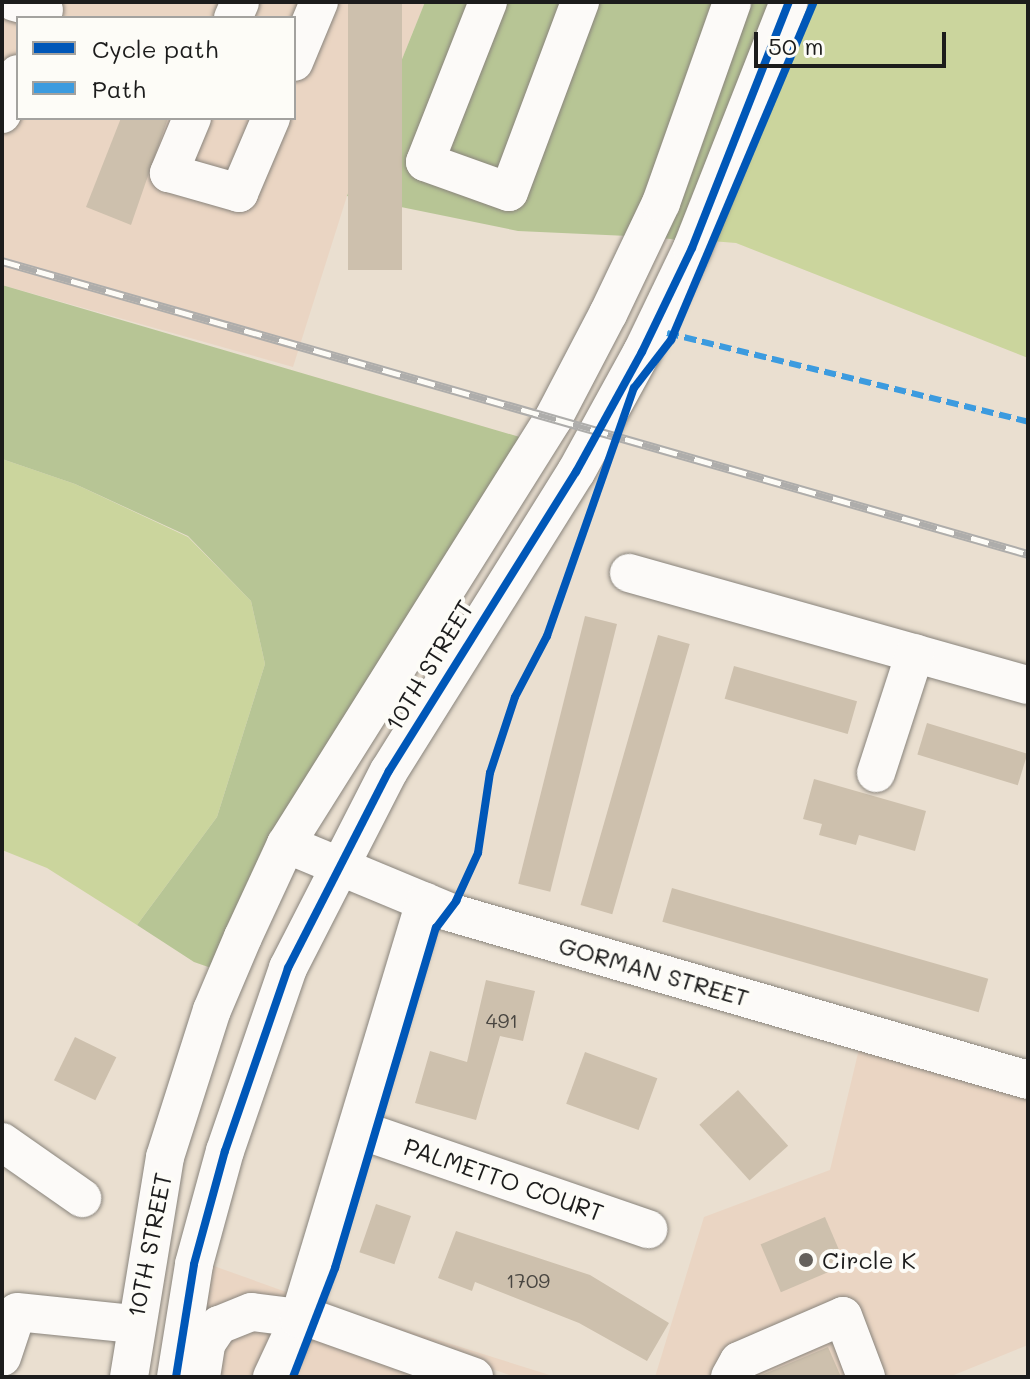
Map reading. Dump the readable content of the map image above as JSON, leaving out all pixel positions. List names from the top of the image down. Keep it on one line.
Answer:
{"streets":{"street":["10TH STREET","GORMAN STREET","PALMETTO COURT"]},"crossings":[["10TH STREET","GORMAN STREET"]],"places":["Circle K"],"house_numbers":["491","1709"],"legend":["Cycle path","Path"],"scale_bar":"50 m"}
